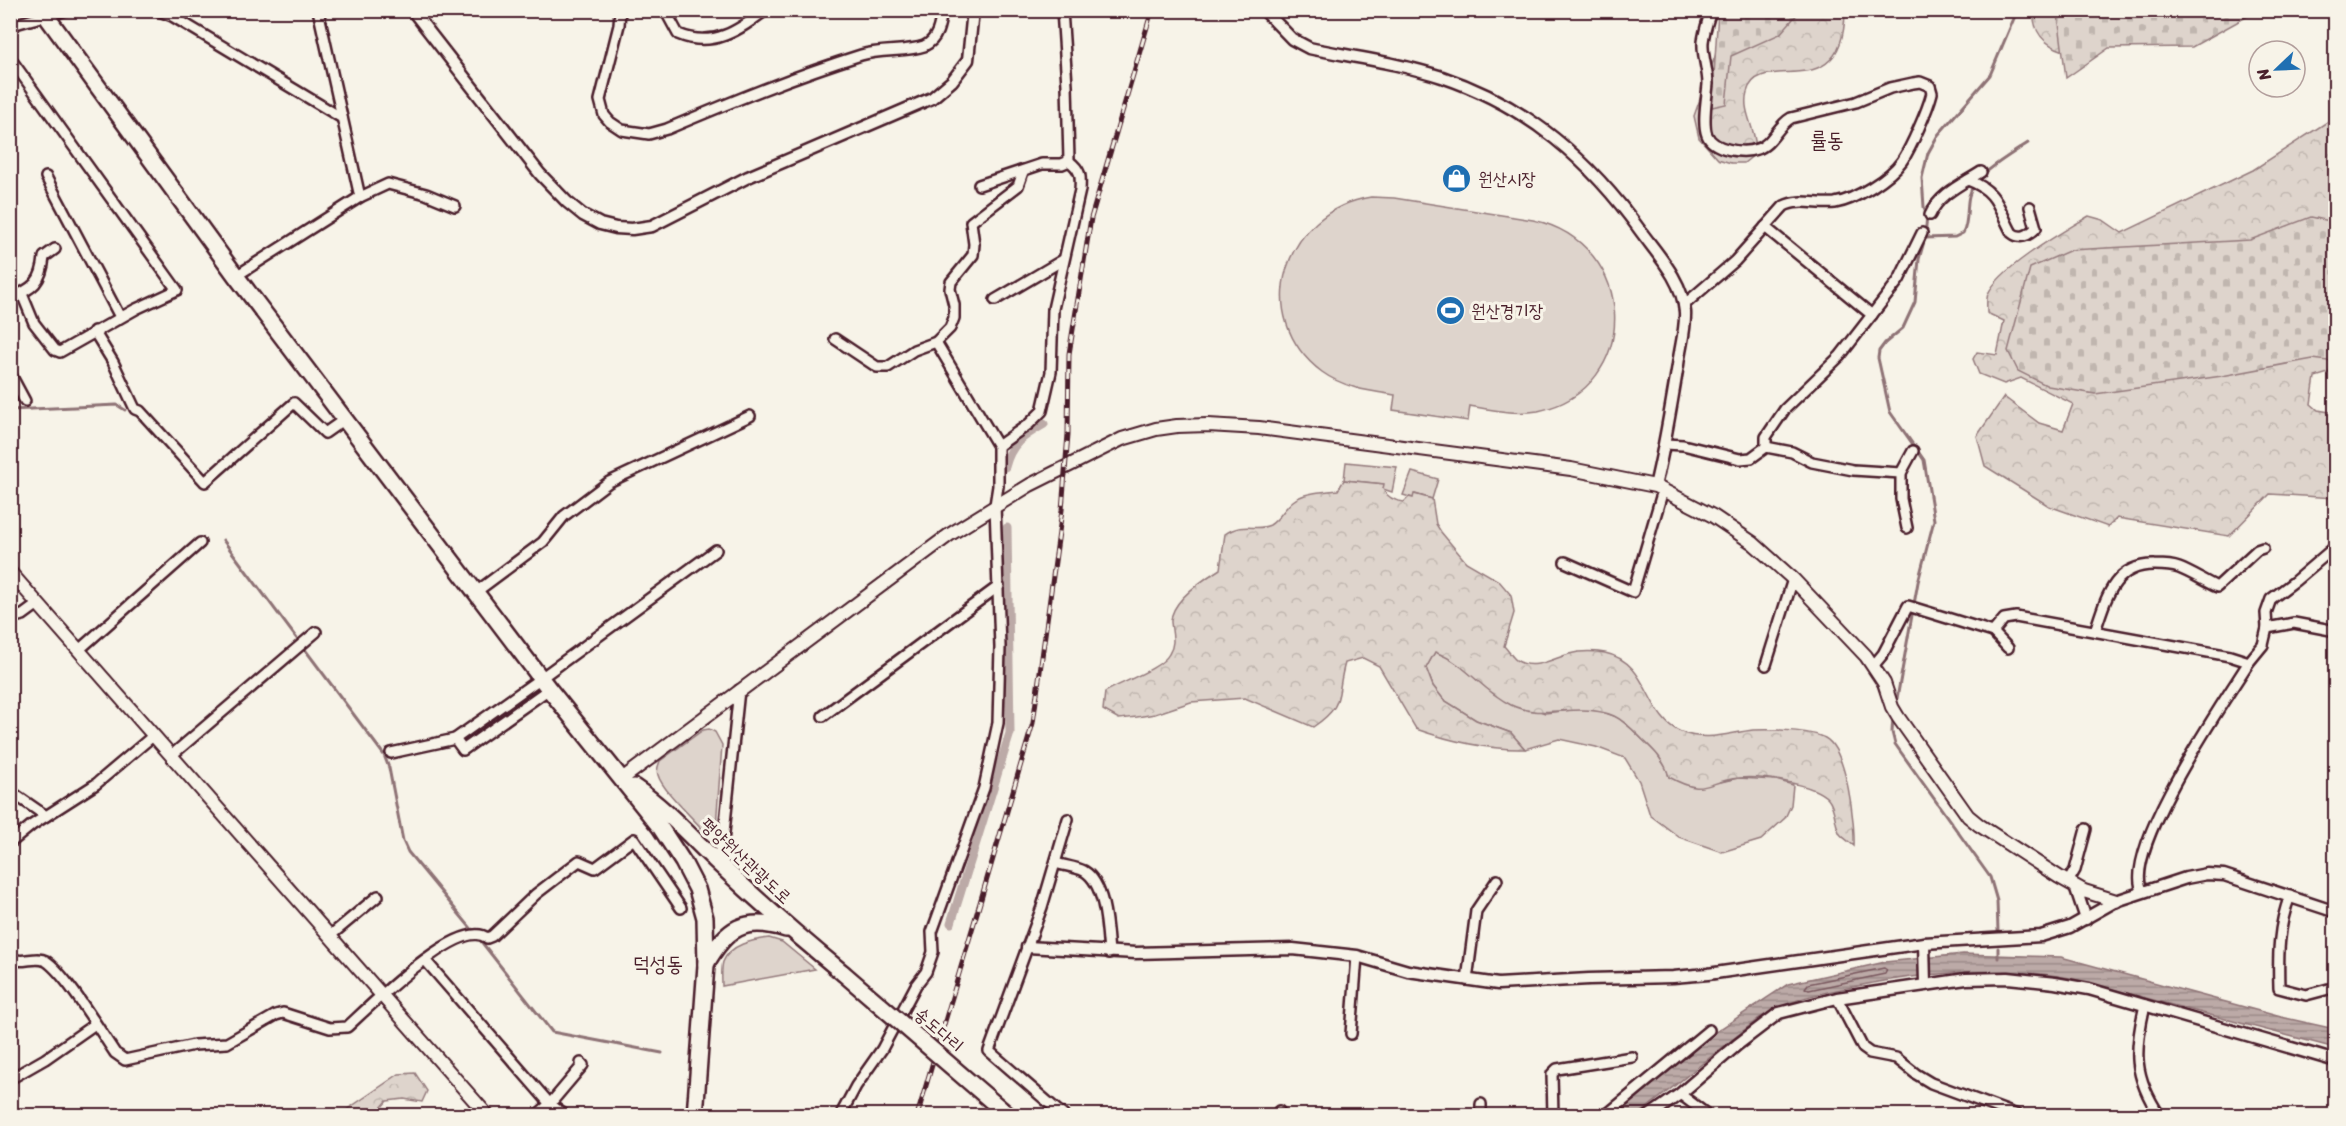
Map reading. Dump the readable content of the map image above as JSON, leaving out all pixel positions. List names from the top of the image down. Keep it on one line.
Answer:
{"streets":{"highway":["평양원산관광도로","송도다리"]},"crossings":[["평양원산관광도로","송도다리"]],"districts":["률동","덕성동"],"places":{"shop":["원산시장"],"sports":["원산경기장"]},"north":"bottom left"}
